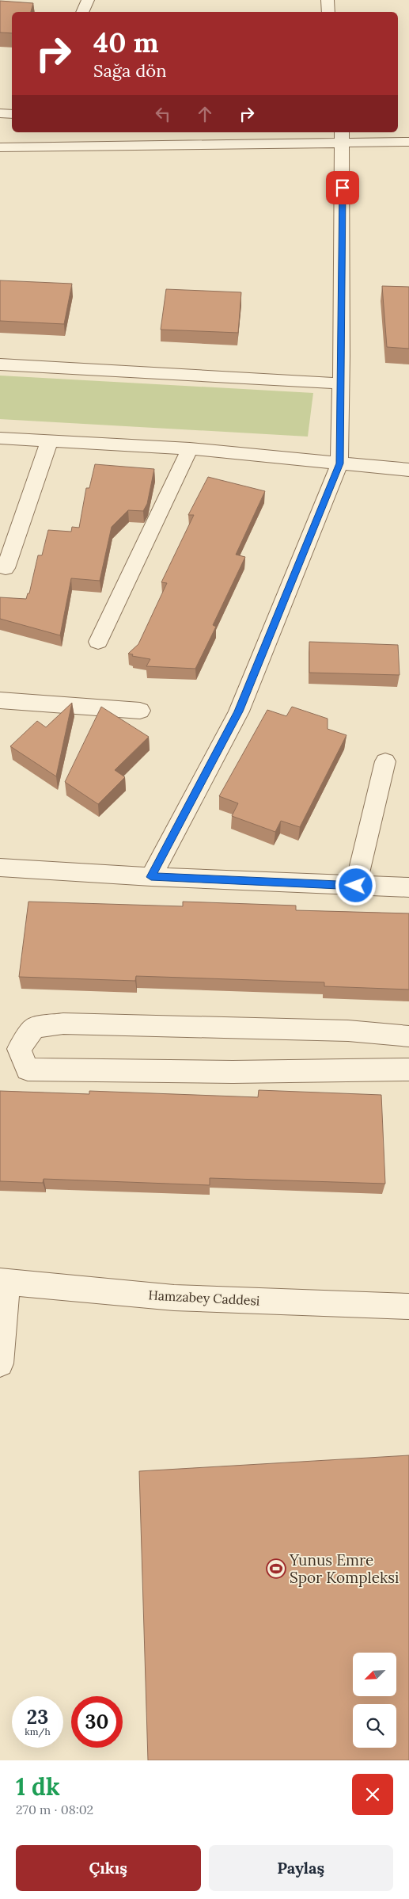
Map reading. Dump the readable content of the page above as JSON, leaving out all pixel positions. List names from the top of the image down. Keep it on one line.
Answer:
{"streets":{"street":["Hamzabey Caddesi"]},"places":{"sports":["Yunus Emre Spor Kompleksi"]},"north":"bottom left","page":{"turn":["40 m","Sağa dön"],"speed":"23 km/h","limit":"30","heading":["1 dk","270 m · 08:02"],"buttons":["Çıkış","Paylaş"]}}
